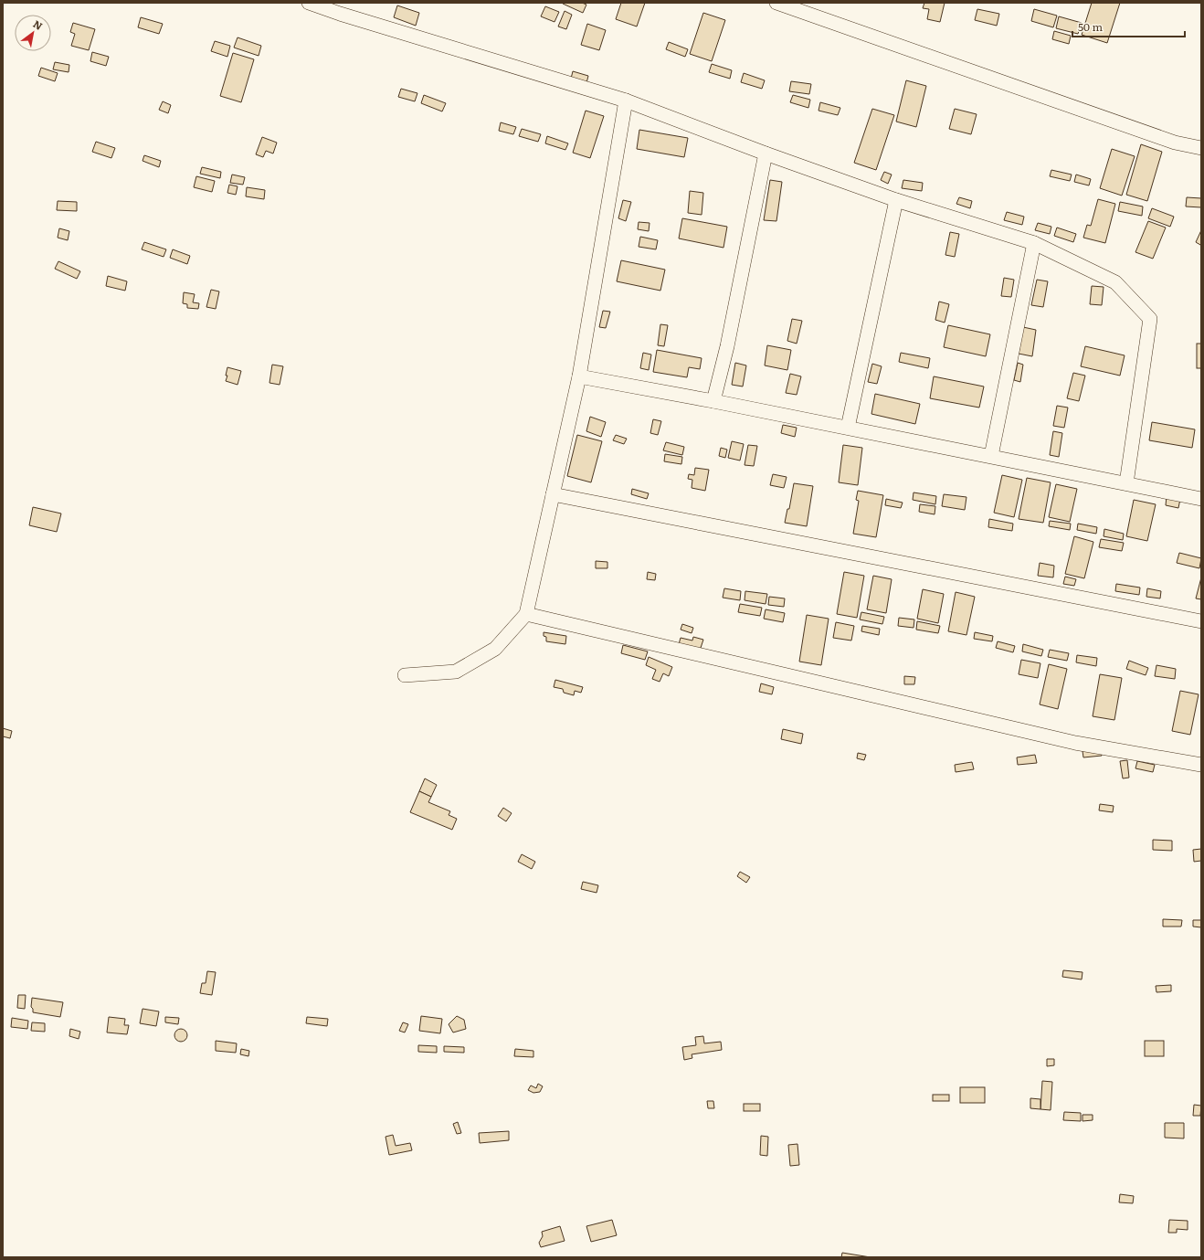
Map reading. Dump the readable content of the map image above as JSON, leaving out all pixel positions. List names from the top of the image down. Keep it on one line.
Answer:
{"scale_bar":"50 m","north":"top right"}
